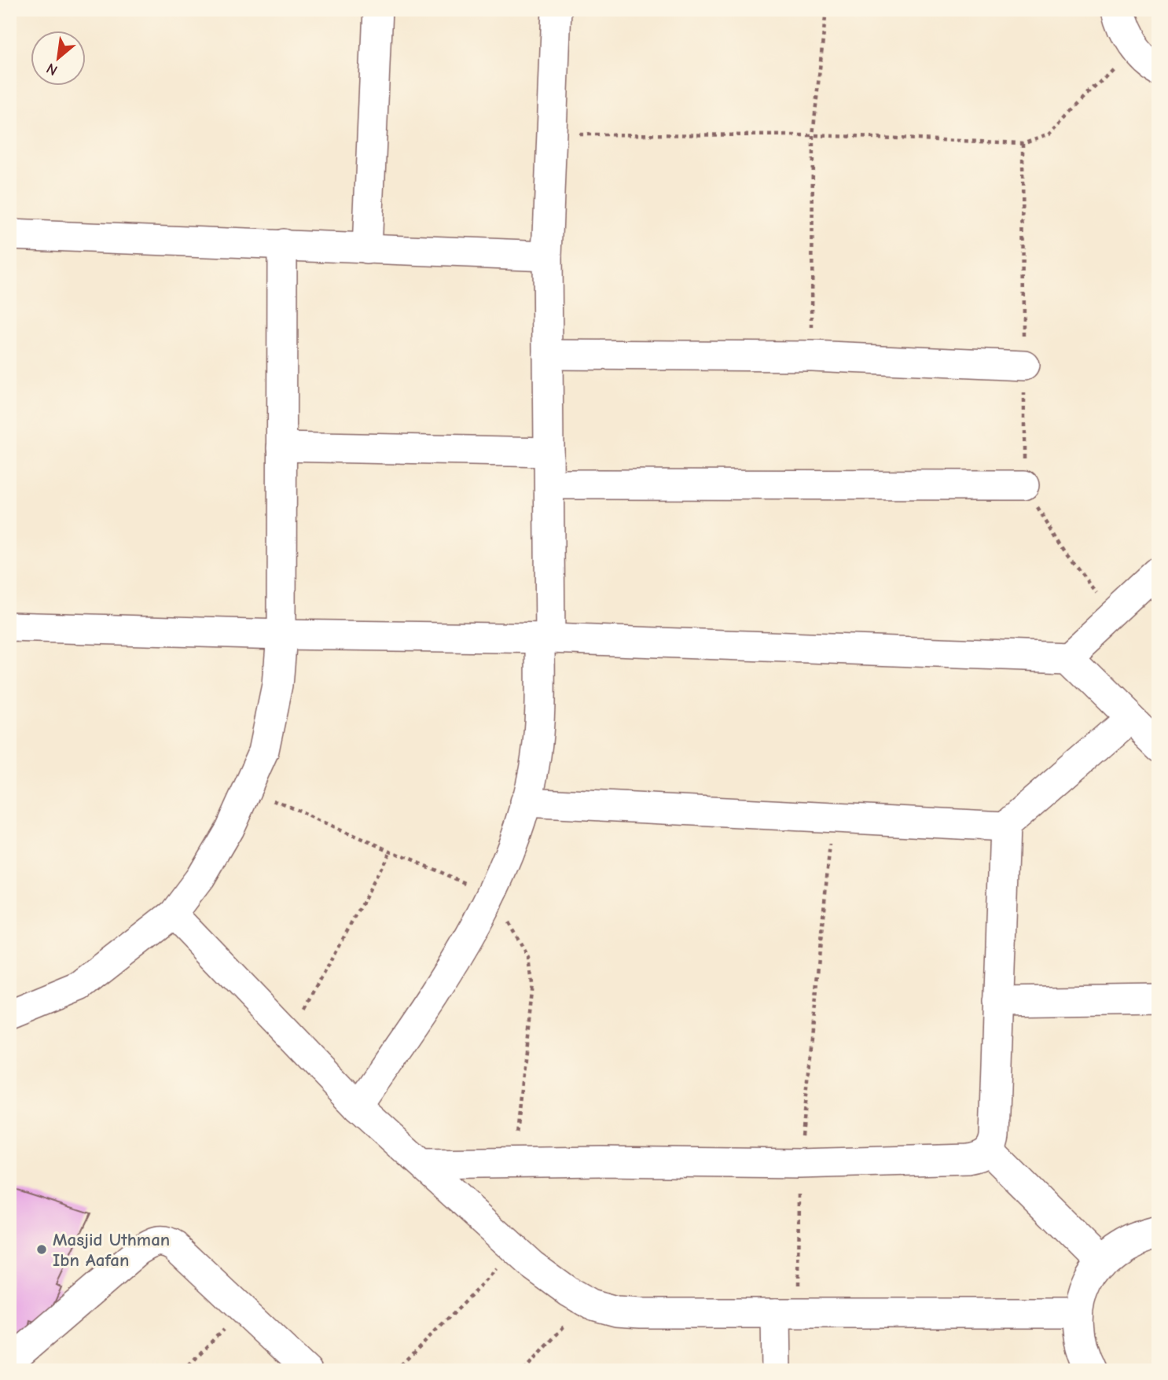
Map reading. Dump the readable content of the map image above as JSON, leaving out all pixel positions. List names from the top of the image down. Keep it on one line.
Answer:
{"places":["Masjid Uthman Ibn Aafan"],"north":"bottom left"}
